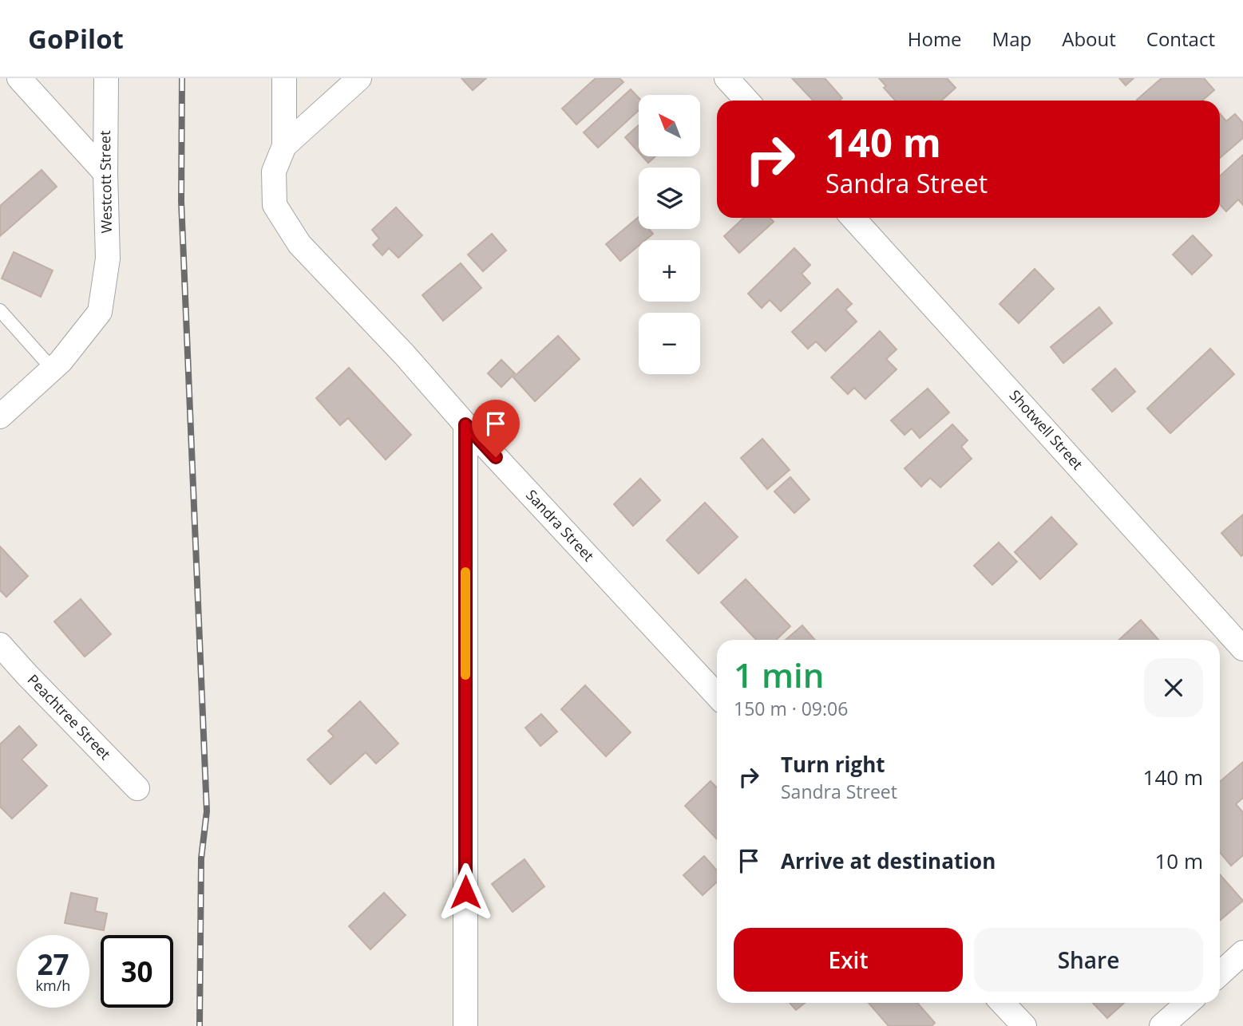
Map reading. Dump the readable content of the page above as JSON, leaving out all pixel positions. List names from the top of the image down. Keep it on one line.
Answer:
{"streets":{"street":["Westcott Street","Shotwell Street","Sandra Street","Peachtree Street"]},"north":"top left","page":{"header":"GoPilot","nav":["Home","Map","About","Contact"],"map_buttons":["+","−"],"turn":["140 m","Sandra Street"],"heading":["1 min","150 m · 09:06"],"list":[{"name":"Turn right","note":"Sandra Street","value":"140 m"},{"name":"Arrive at destination","value":"10 m"}],"buttons":["Exit","Share"],"speed":"27 km/h","limit":"30"}}
